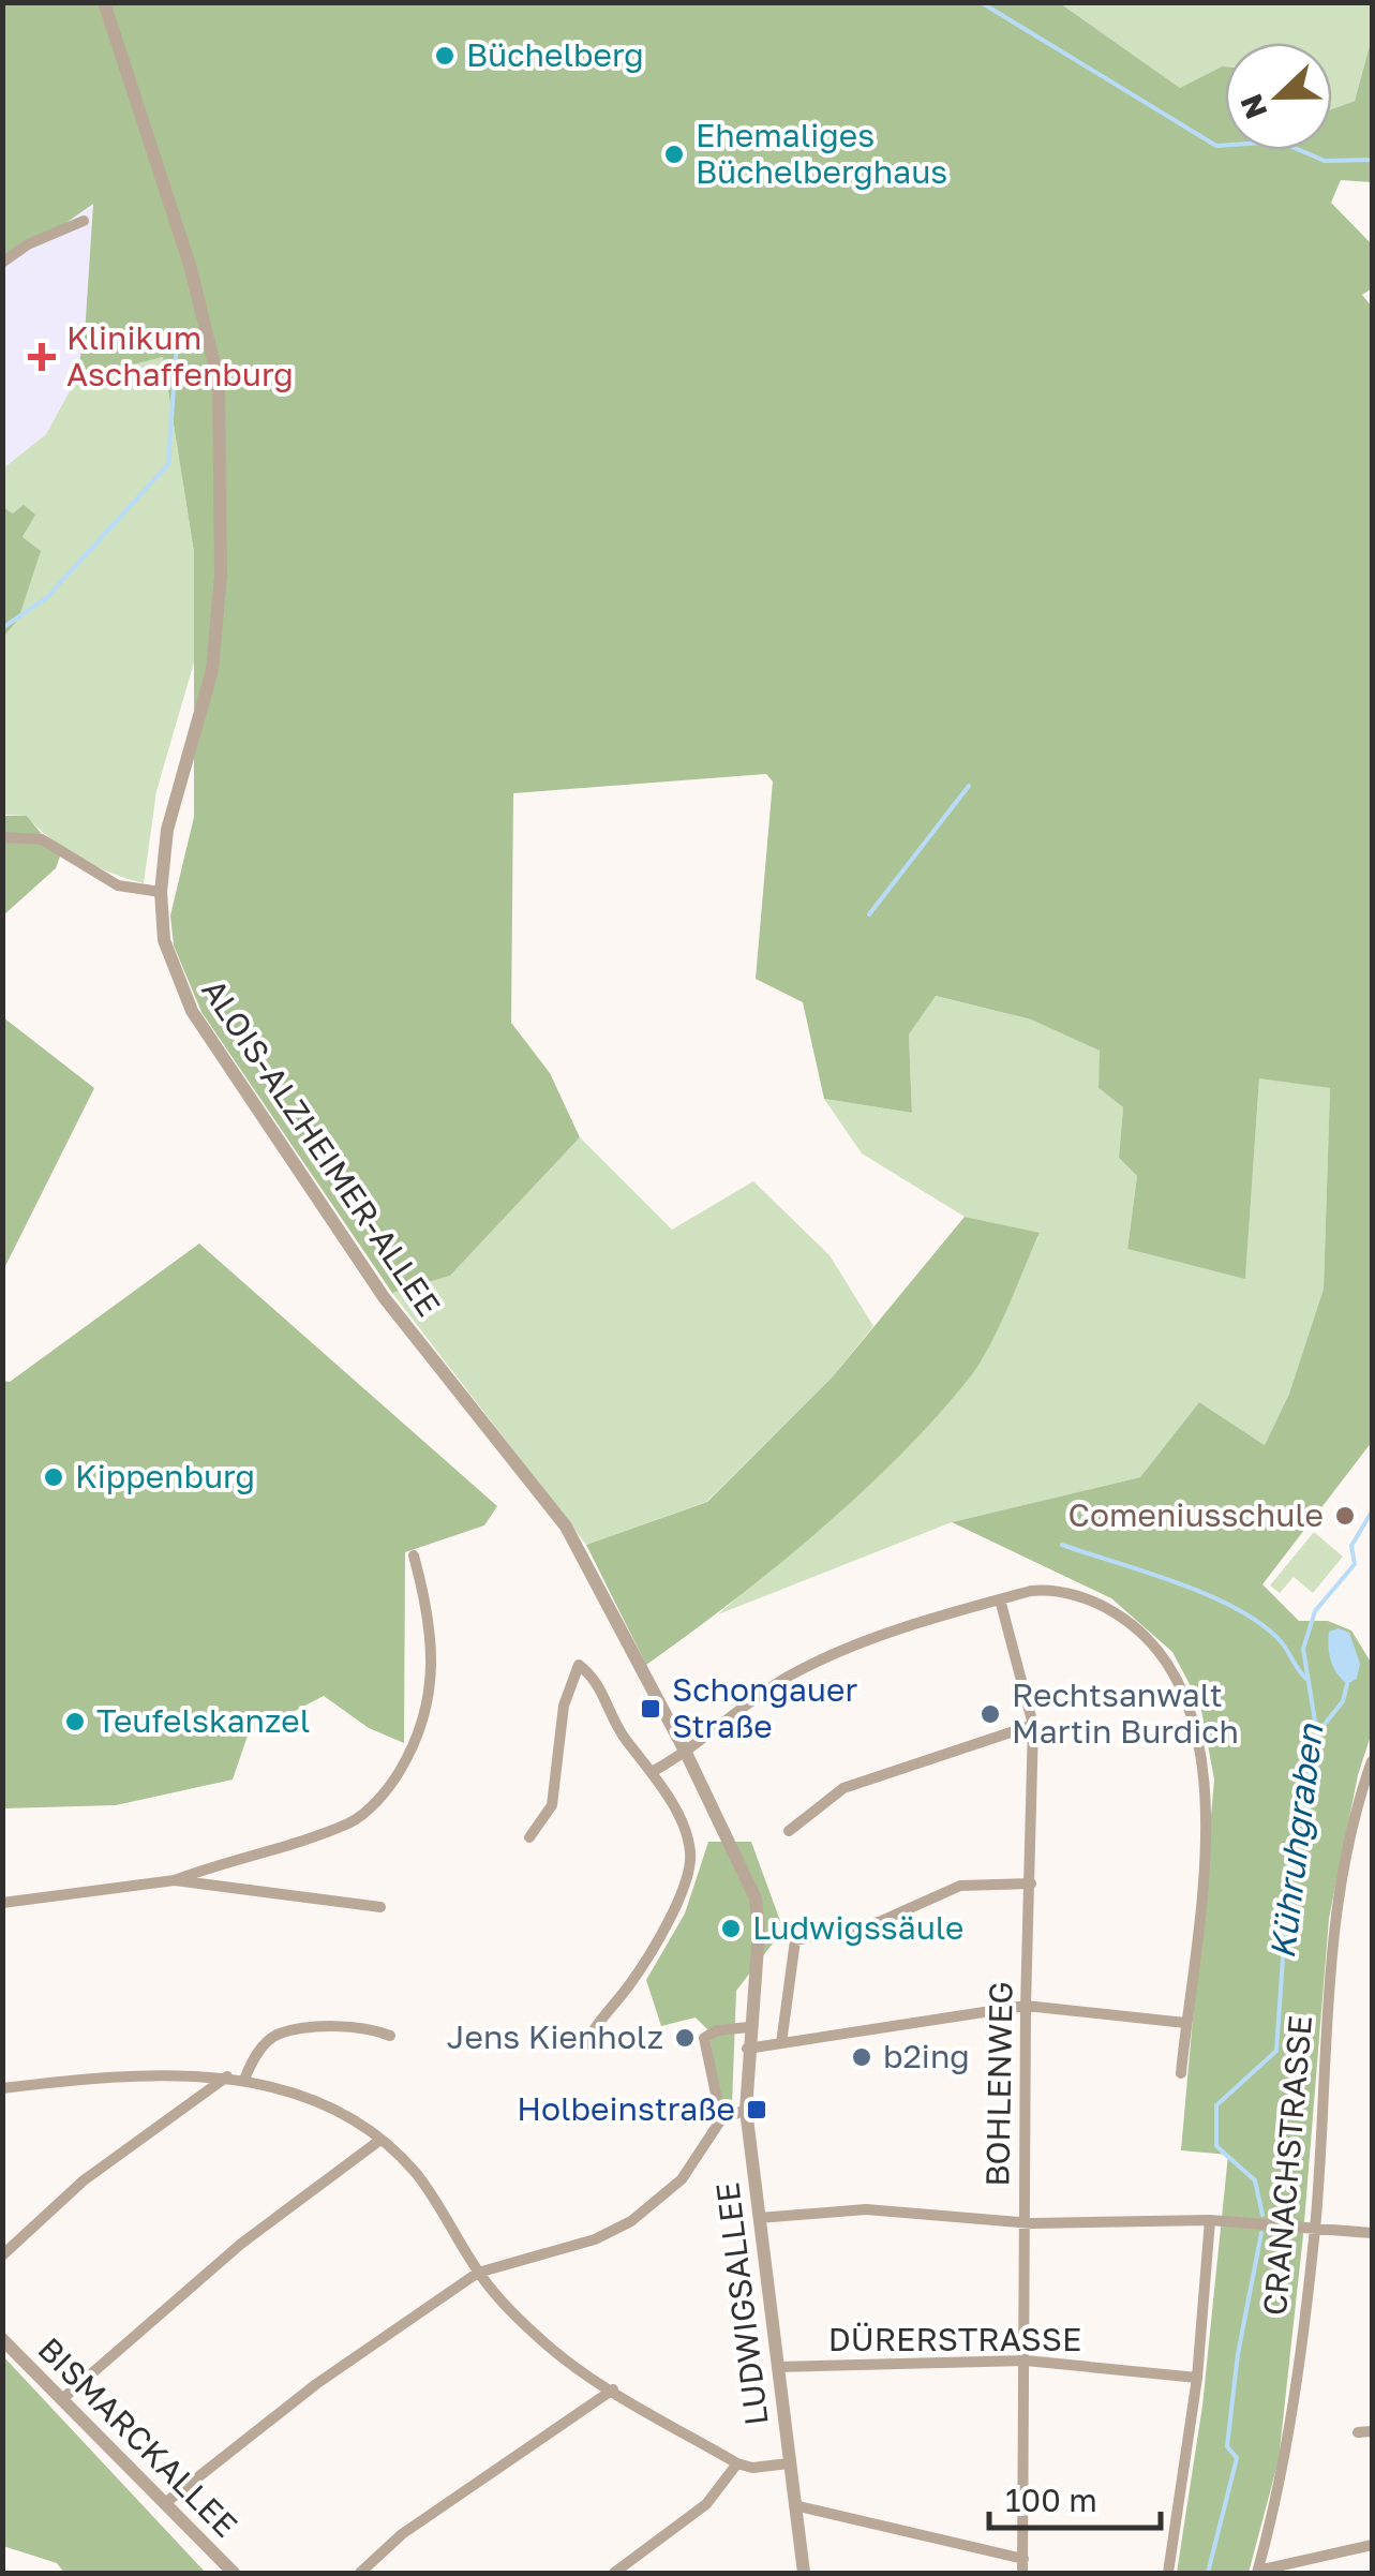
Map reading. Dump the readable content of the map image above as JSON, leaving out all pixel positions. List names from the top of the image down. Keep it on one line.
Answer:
{"streets":{"street":["ALOIS-ALZHEIMER-ALLEE","BOHLENWEG","CRANACHSTRASSE","LUDWIGSALLEE","DÜRERSTRASSE","BISMARCKALLEE"]},"crossings":[["ALOIS-ALZHEIMER-ALLEE","LUDWIGSALLEE"],["BOHLENWEG","DÜRERSTRASSE"],["LUDWIGSALLEE","DÜRERSTRASSE"]],"water":["Kühruhgraben"],"places":{"other":["Büchelberg","Ehemaliges Büchelberghaus","Kippenburg","Comeniusschule","Rechtsanwalt Martin Burdich","Teufelskanzel","Ludwigssäule","Jens Kienholz","b2ing"],"health":["Klinikum Aschaffenburg"],"transit":["Schongauer Straße","Holbeinstraße"]},"scale_bar":"100 m","north":"left"}
